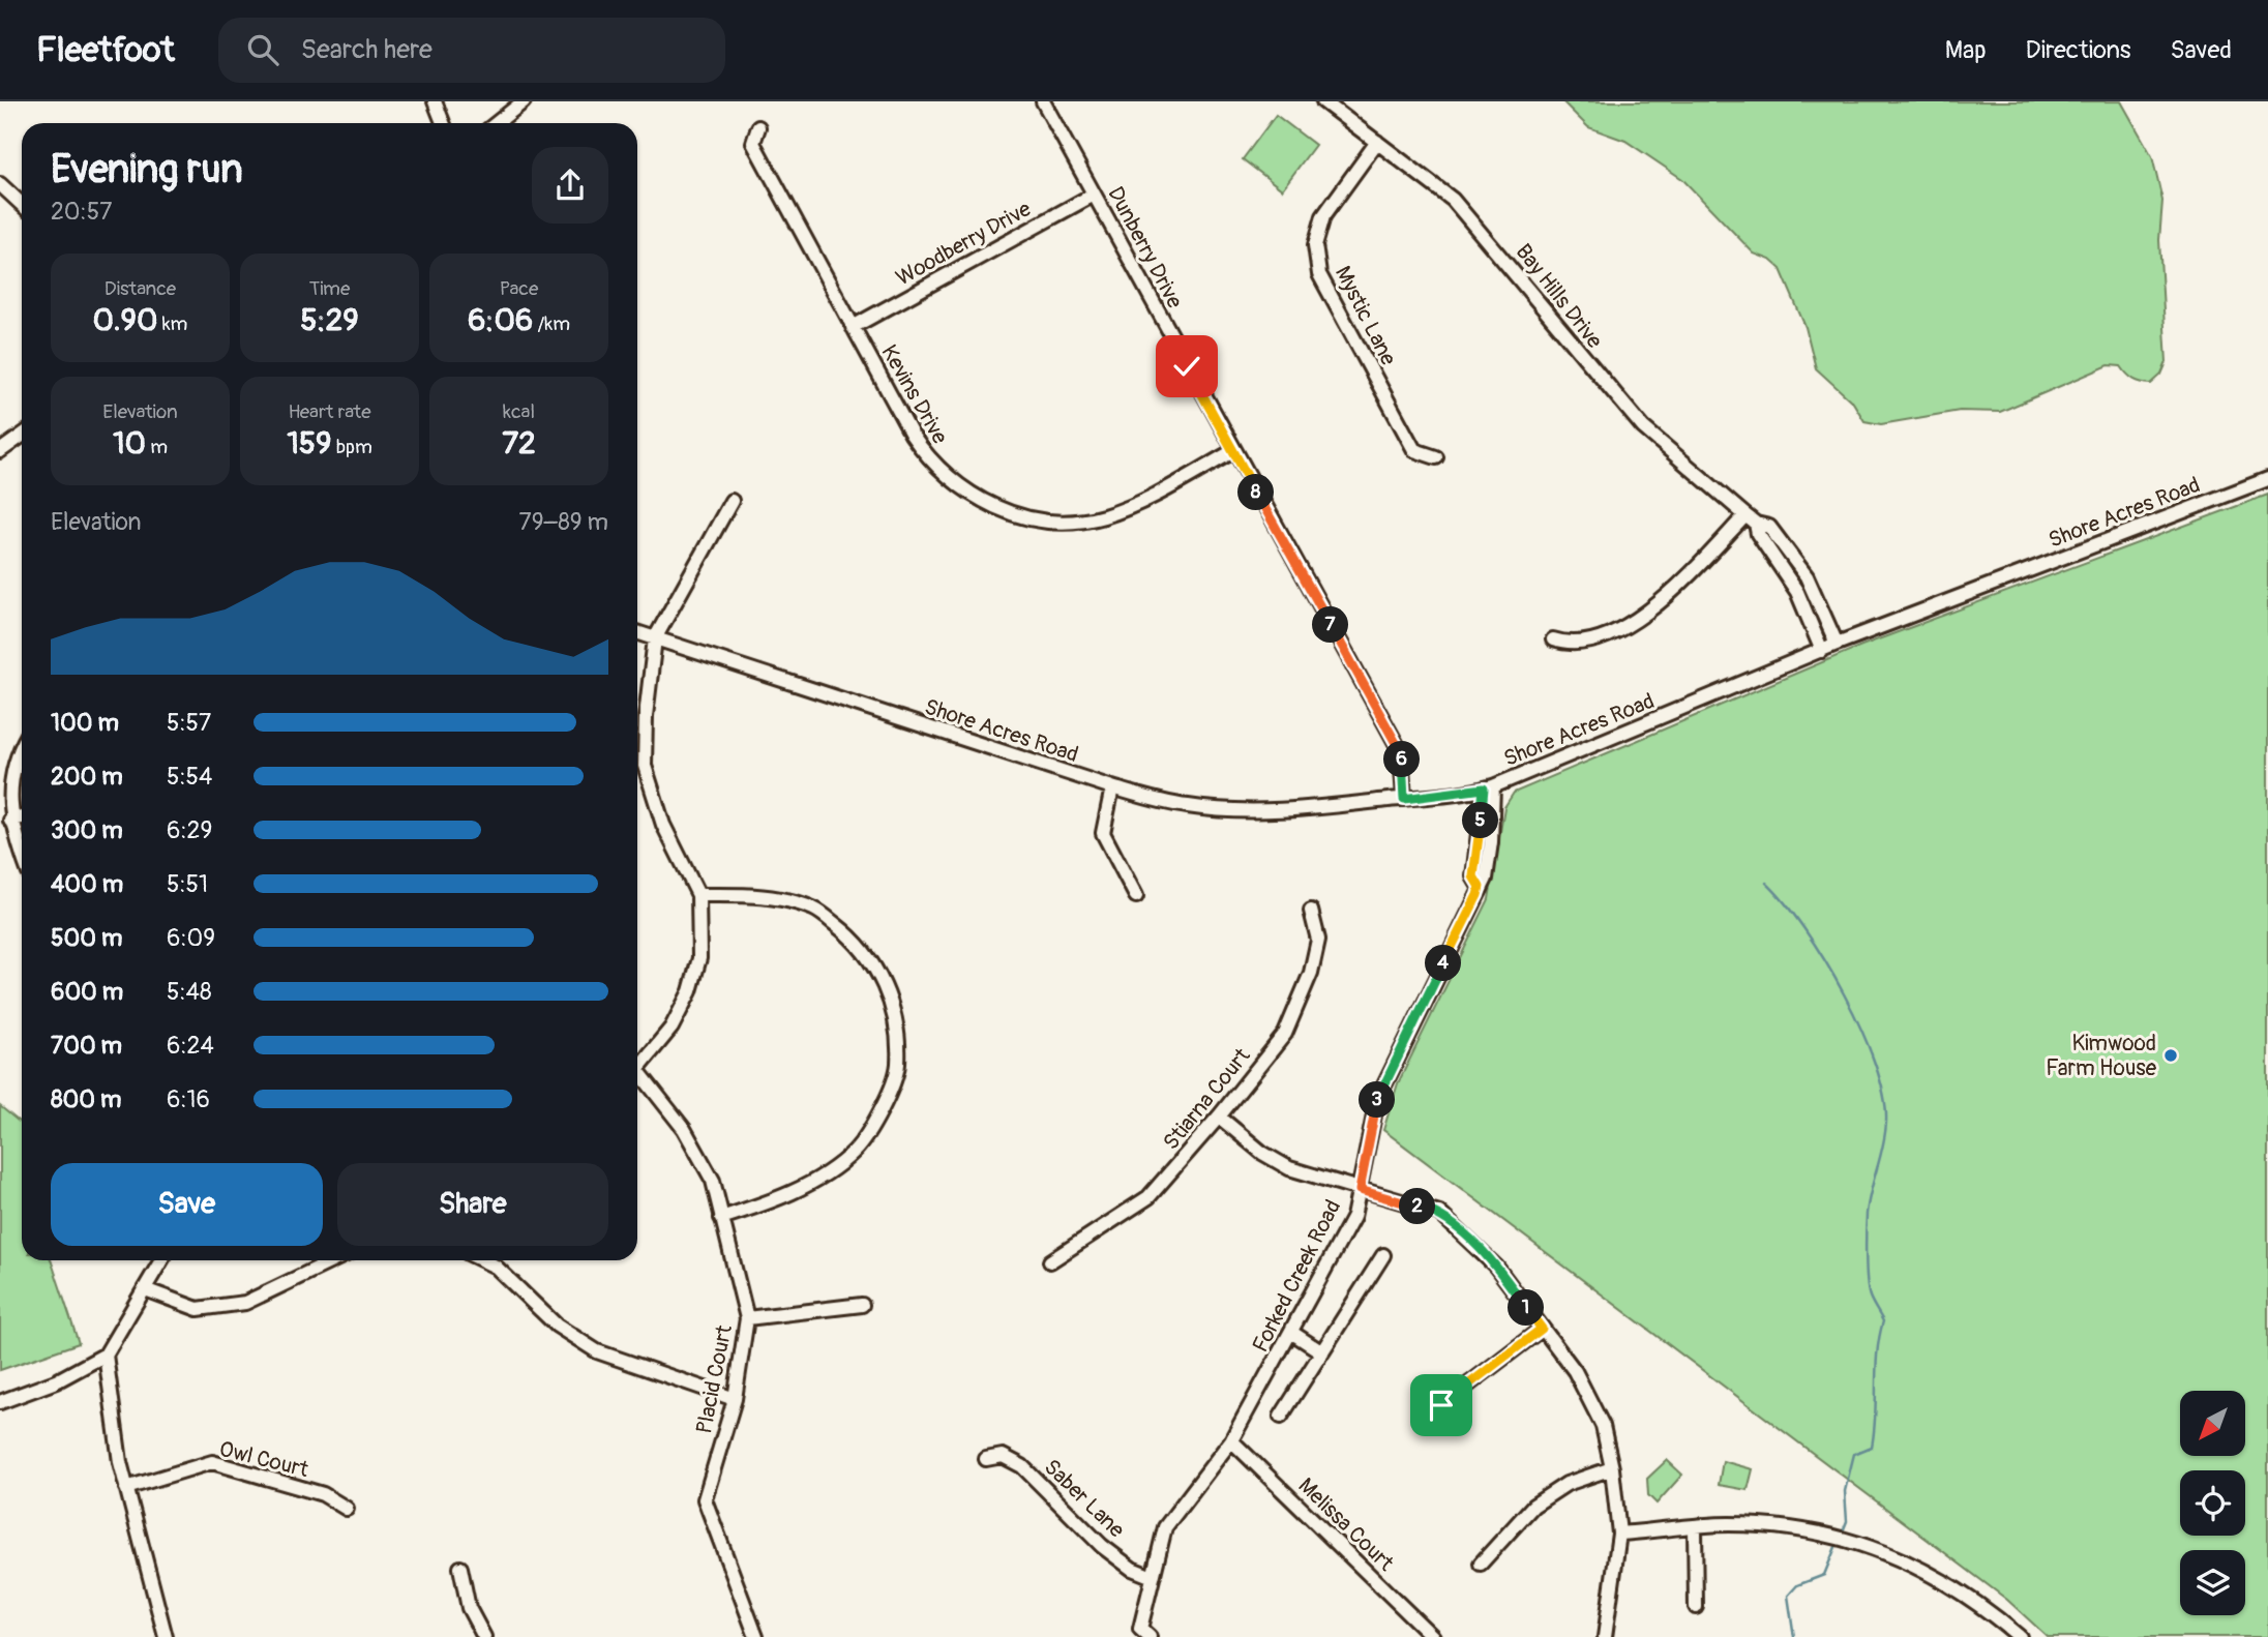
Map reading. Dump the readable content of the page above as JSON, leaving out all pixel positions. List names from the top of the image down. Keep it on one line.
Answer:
{"streets":{"street":["Woodberry Drive","Dunberry Drive","Bay Hills Drive","Mystic Lane","Kevins Drive","Shore Acres Road","Stiarna Court","Forked Creek Road","Placid Court","Owl Court","Saber Lane","Melissa Court"]},"crossings":[["Woodberry Drive","Dunberry Drive"],["Woodberry Drive","Kevins Drive"],["Dunberry Drive","Kevins Drive"],["Dunberry Drive","Shore Acres Road"],["Bay Hills Drive","Mystic Lane"],["Bay Hills Drive","Shore Acres Road"],["Shore Acres Road","Forked Creek Road"],["Forked Creek Road","Saber Lane"],["Forked Creek Road","Melissa Court"]],"places":["Kimwood Farm House"],"north":"bottom left","page":{"header":"Fleetfoot","search":"Search here","nav":["Map","Directions","Saved"],"heading":["Evening run","20:57"],"stats":[["Distance","0.90 km"],["Time","5:29"],["Pace","6:06 /km"],["Elevation","10 m"],["Heart rate","159 bpm"],["kcal","72"]],"pins":["8","7","6","5","4","3","2","1"],"chart":["Elevation","79–89 m"],"list":[{"name":"100 m","note":"5:57"},{"name":"200 m","note":"5:54"},{"name":"300 m","note":"6:29"},{"name":"400 m","note":"5:51"},{"name":"500 m","note":"6:09"},{"name":"600 m","note":"5:48"},{"name":"700 m","note":"6:24"},{"name":"800 m","note":"6:16"}],"buttons":["Save","Share"]}}
